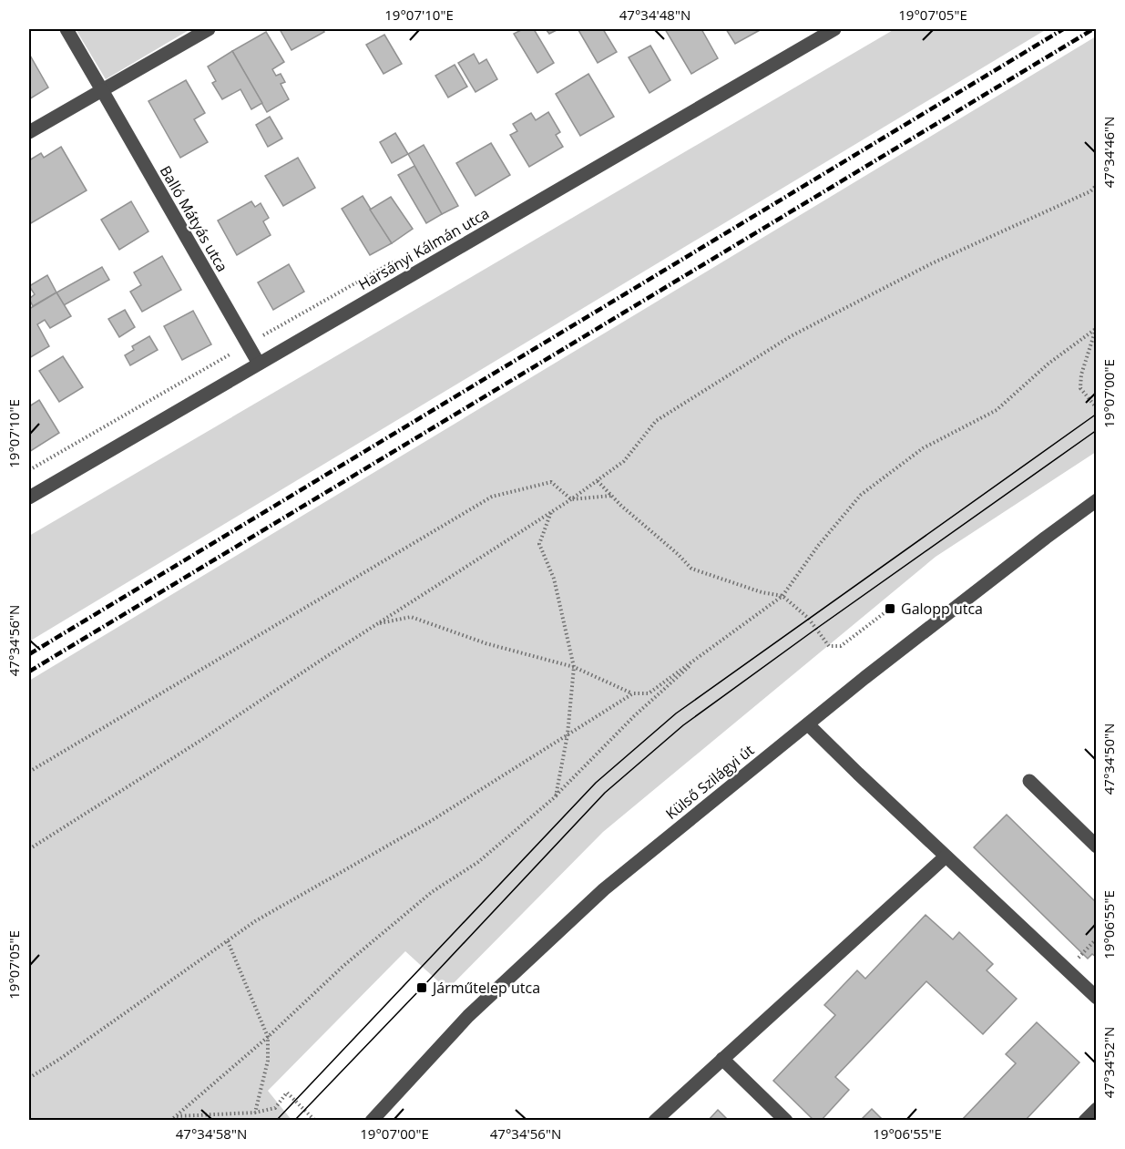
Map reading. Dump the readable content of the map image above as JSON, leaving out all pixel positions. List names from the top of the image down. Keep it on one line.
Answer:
{"streets":{"street":["Balló Mátyás utca","Harsányi Kálmán utca","Külső Szilágyi út"]},"crossings":[["Balló Mátyás utca","Harsányi Kálmán utca"]],"places":{"transit":["Galopp utca","Járműtelep utca"]},"coordinates":["19°07'10\"E","47°34'48\"N","19°07'05\"E","47°34'46\"N","19°07'00\"E","47°34'56\"N","47°34'50\"N","19°06'55\"E","47°34'52\"N","47°34'58\"N"]}
